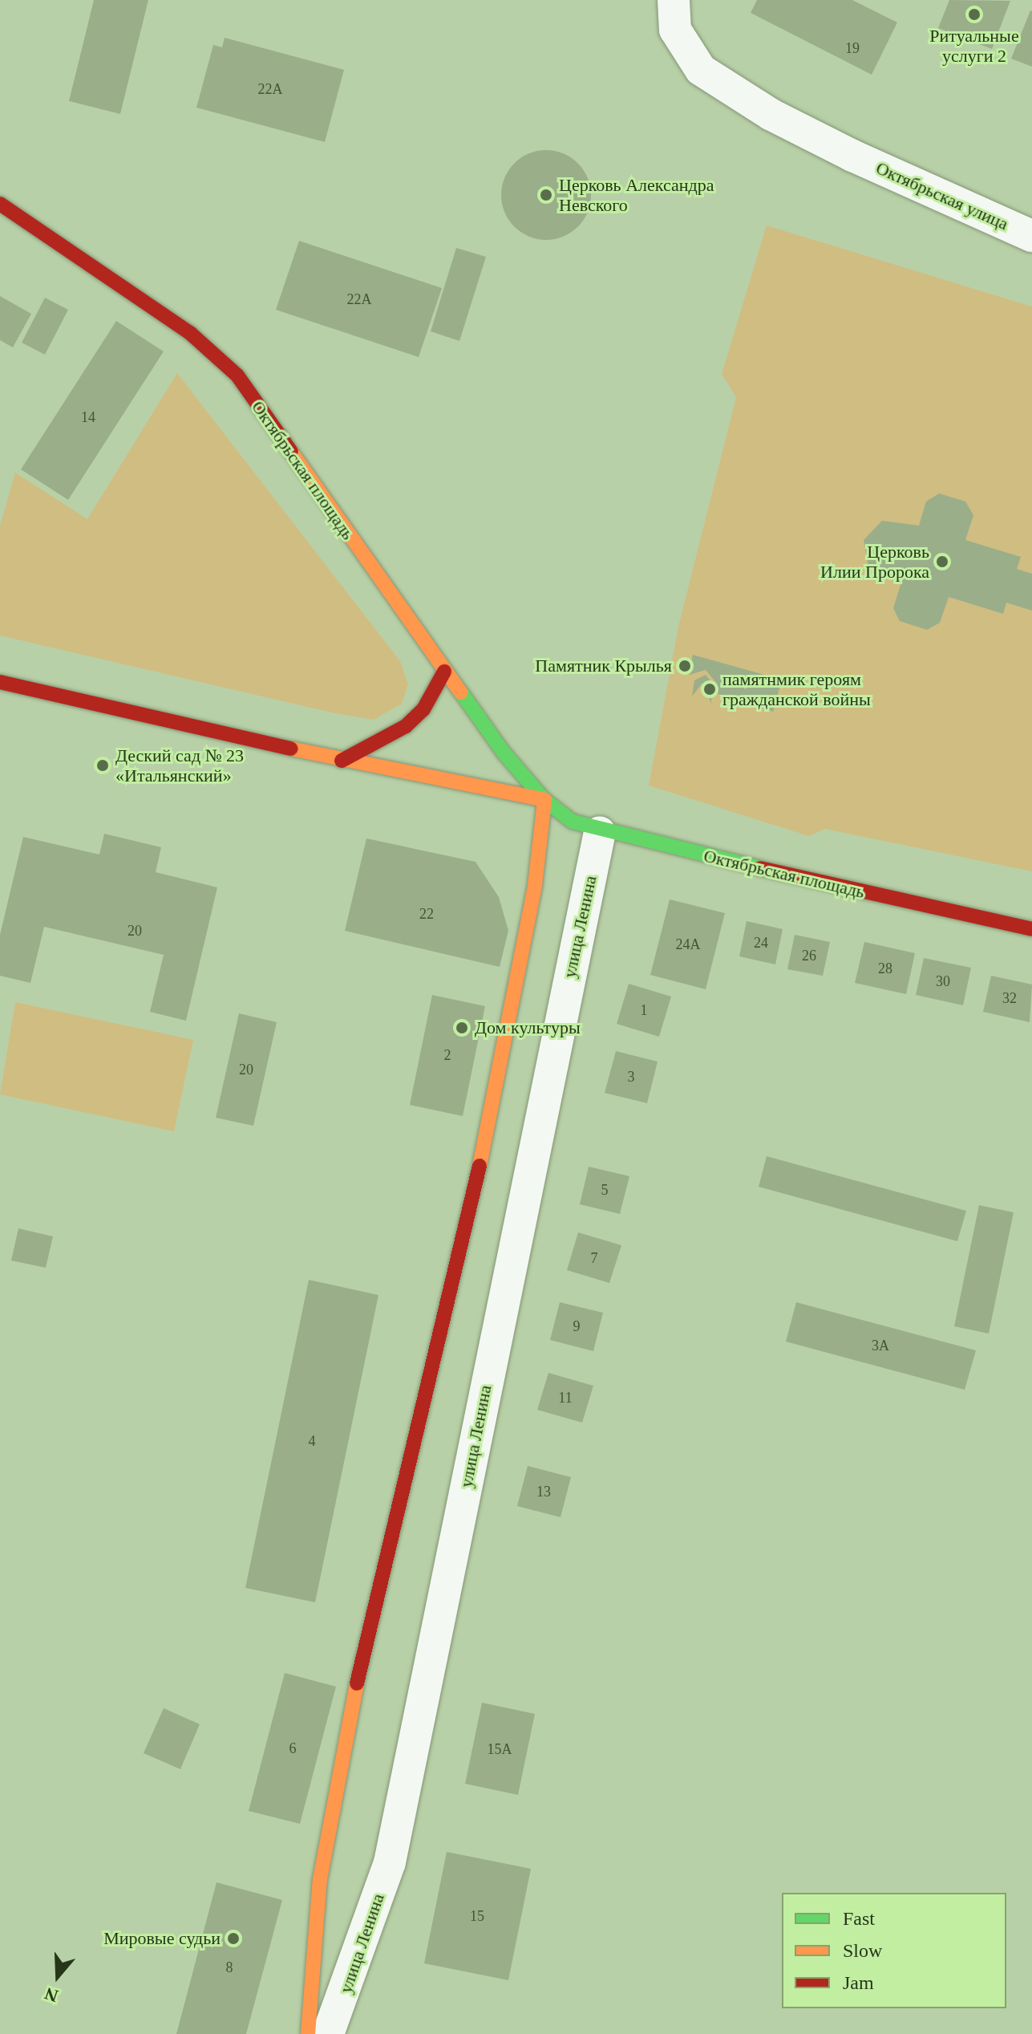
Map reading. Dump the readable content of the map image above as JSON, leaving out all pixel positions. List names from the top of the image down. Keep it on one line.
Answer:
{"streets":{"main road":["Октябрьская площадь"],"street":["Октябрьская улица","улица Ленина"]},"crossings":[["Октябрьская площадь","улица Ленина"]],"places":["Ритуальные услуги 2","Церковь Александра Невского","Церковь Илии Пророка","Памятник Крылья","памятнмик героям гражданской войны","Деский сад № 23 «Итальянский»","Дом культуры","Мировые судьи"],"house_numbers":["19","22А","22А","14","22","20","24","24А","26","28","30","32","1","2","20","3","5","7","9","3А","11","4","13","6","15А","15","8"],"legend":["Fast","Slow","Jam"],"north":"bottom"}
